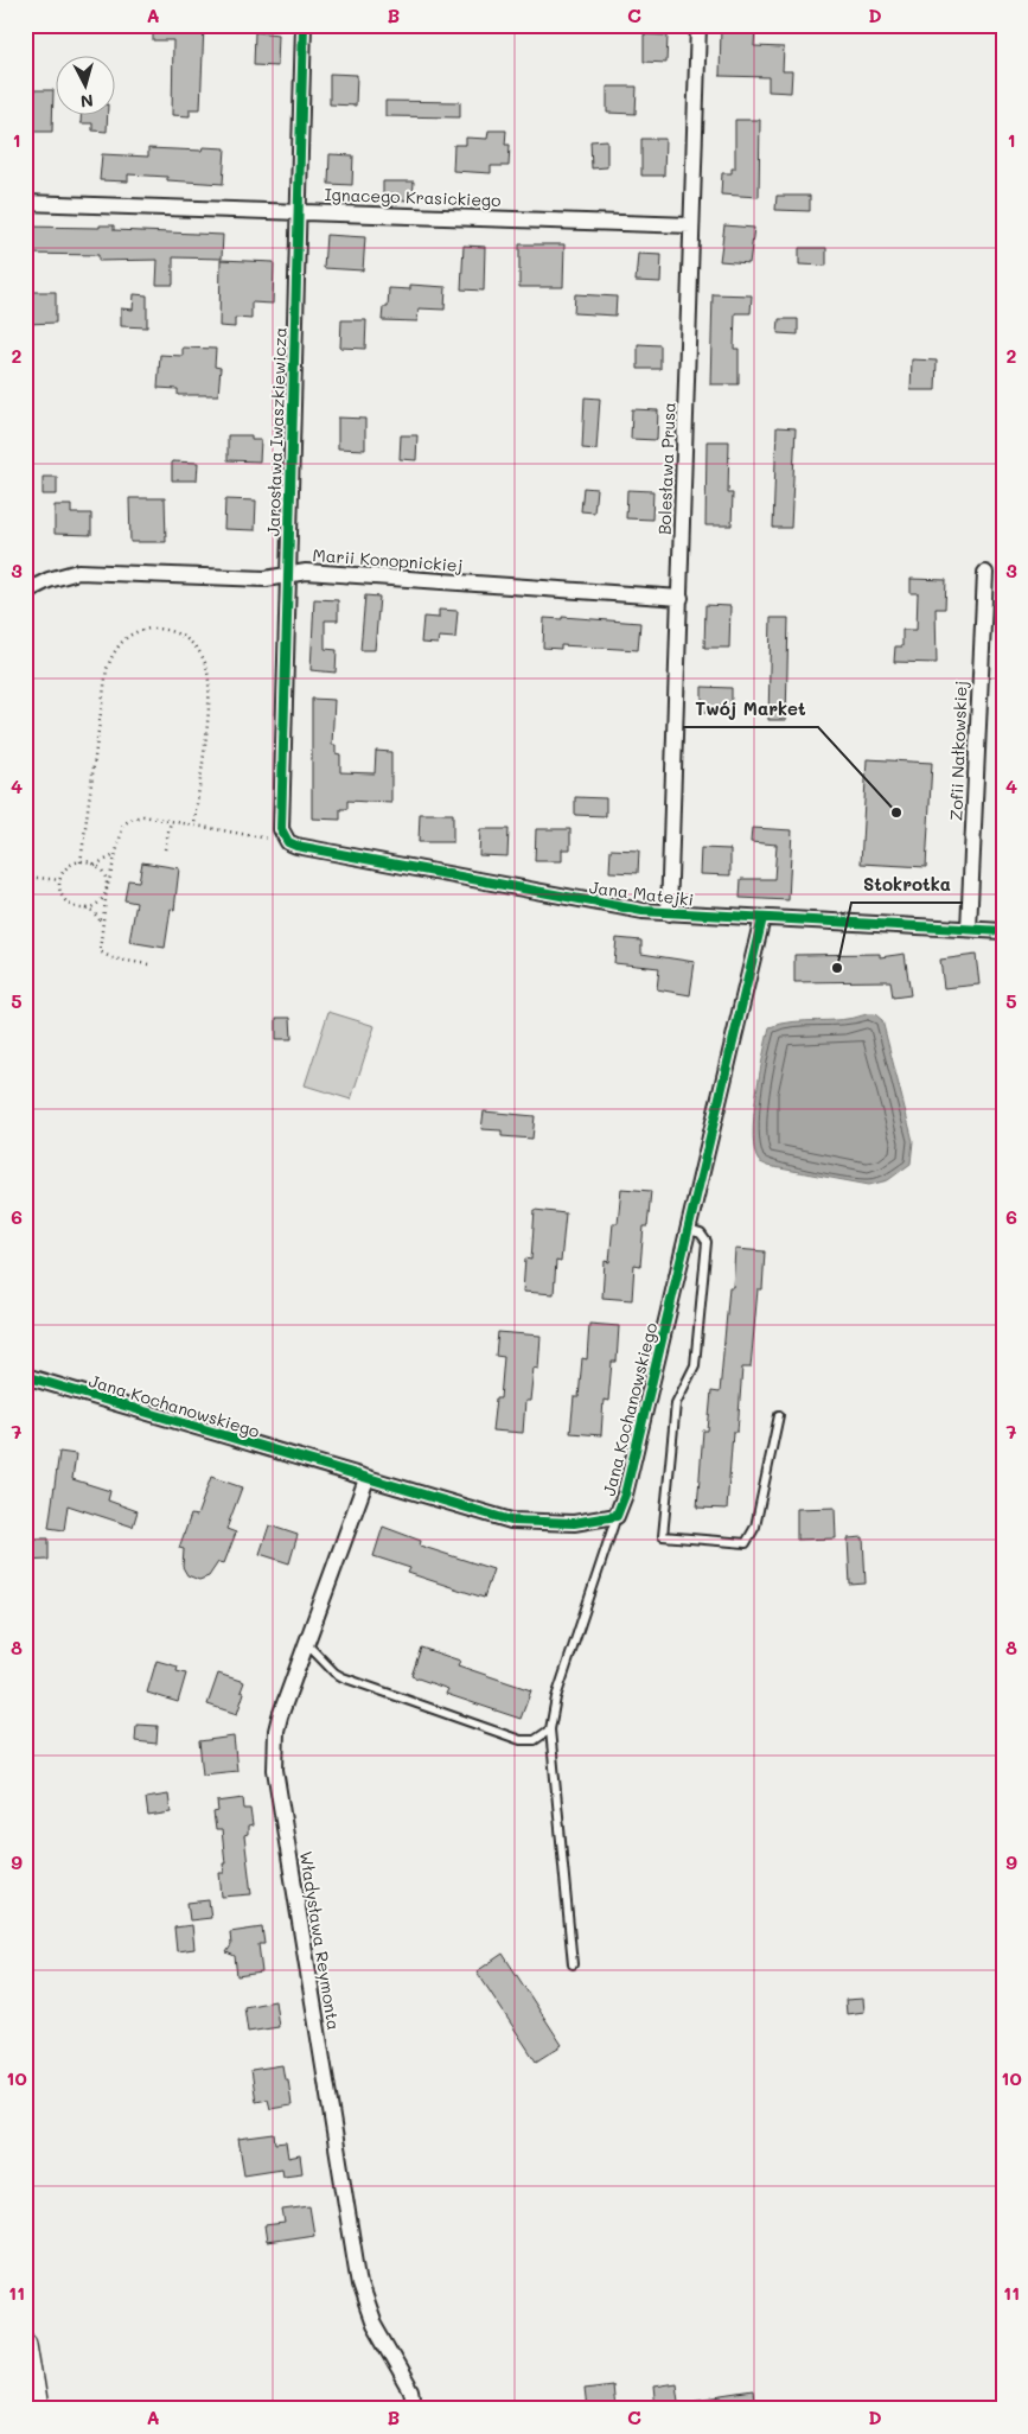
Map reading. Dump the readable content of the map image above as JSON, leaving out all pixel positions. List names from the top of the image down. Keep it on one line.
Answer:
{"streets":{"street":["Ignacego Krasickiego","Jarosława Iwaszkiewicza","Bolesława Prusa","Marii Konopnickiej","Zofii Nałkowskiej","Jana Matejki","Jana Kochanowskiego","Władysława Reymonta"]},"crossings":[["Ignacego Krasickiego","Jarosława Iwaszkiewicza"],["Ignacego Krasickiego","Bolesława Prusa"],["Jarosława Iwaszkiewicza","Marii Konopnickiej"],["Jarosława Iwaszkiewicza","Jana Matejki"],["Bolesława Prusa","Marii Konopnickiej"],["Bolesława Prusa","Jana Matejki"],["Zofii Nałkowskiej","Jana Matejki"],["Jana Matejki","Jana Kochanowskiego"],["Jana Kochanowskiego","Władysława Reymonta"]],"places":["Twój Market","Stokrotka"],"north":"bottom","grid":{"columns":["A","B","C","D"],"rows":["1","2","3","4","5","6","7","8","9","10","11"]}}
